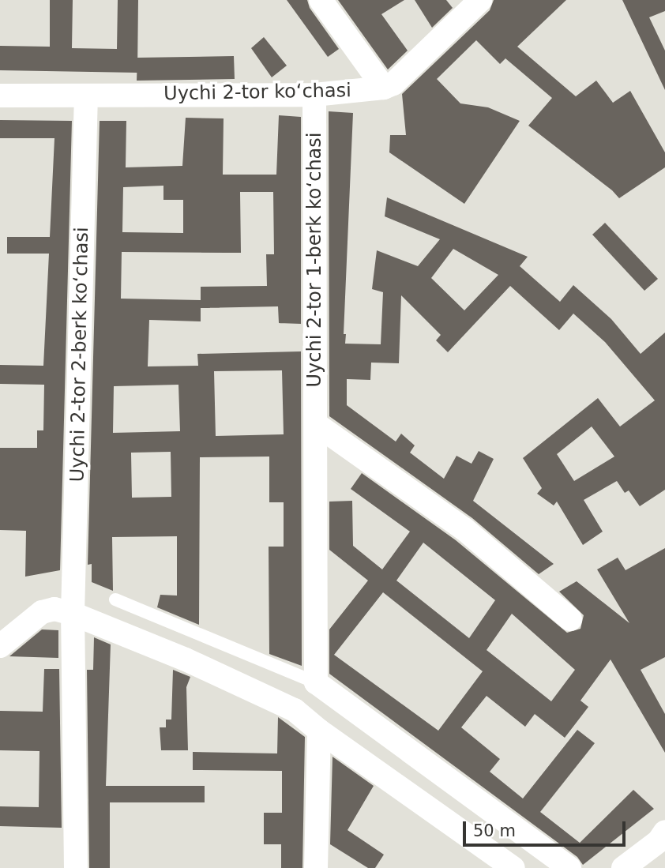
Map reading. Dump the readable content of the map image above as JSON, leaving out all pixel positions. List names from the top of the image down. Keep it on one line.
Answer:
{"streets":{"street":["Uychi 2-tor koʻchasi","Uychi 2-tor 1-berk koʻchasi","Uychi 2-tor 2-berk koʻchasi"]},"crossings":[["Uychi 2-tor koʻchasi","Uychi 2-tor 1-berk koʻchasi"],["Uychi 2-tor koʻchasi","Uychi 2-tor 2-berk koʻchasi"]],"scale_bar":"50 m"}
